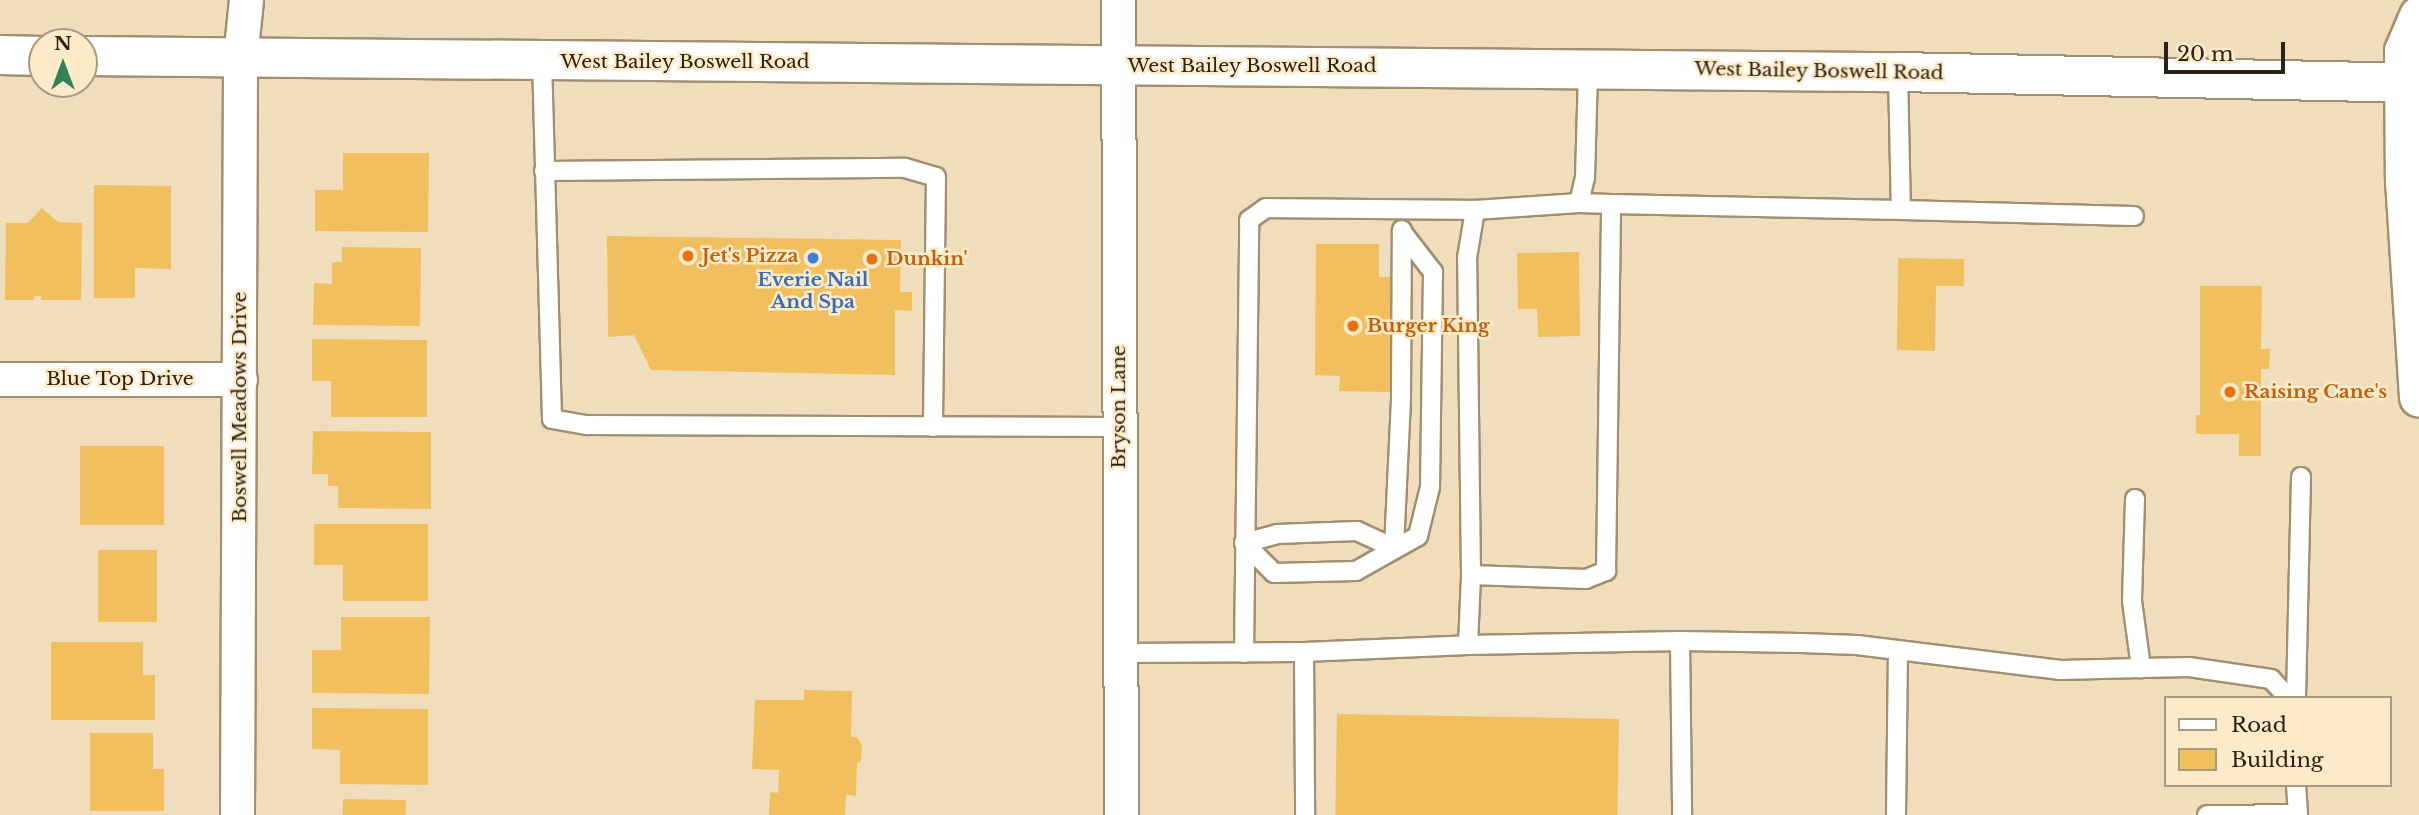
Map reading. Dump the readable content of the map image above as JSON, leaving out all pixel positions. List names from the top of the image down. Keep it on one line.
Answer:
{"streets":{"main road":["West Bailey Boswell Road"],"street":["Blue Top Drive","Boswell Meadows Drive","Bryson Lane"]},"crossings":[["West Bailey Boswell Road","Boswell Meadows Drive"],["West Bailey Boswell Road","Bryson Lane"],["Blue Top Drive","Boswell Meadows Drive"]],"places":["Jet's Pizza","Everie Nail And Spa","Dunkin'","Burger King","Raising Cane's"],"legend":["Road","Building"],"scale_bar":"20 m","north":"top"}
